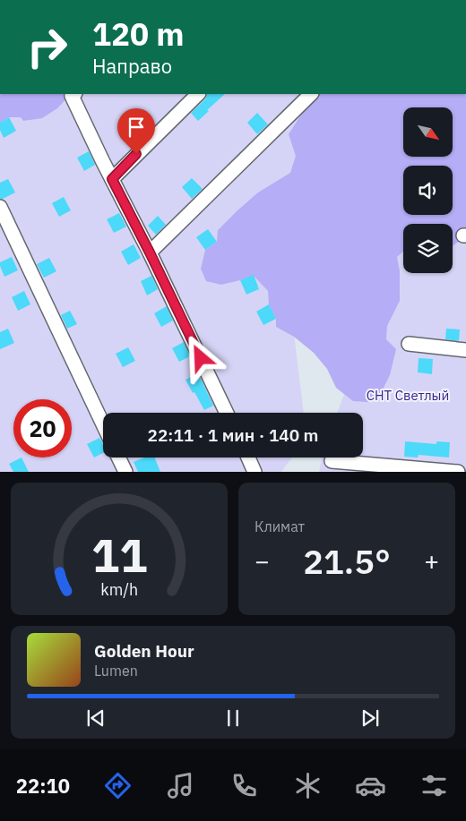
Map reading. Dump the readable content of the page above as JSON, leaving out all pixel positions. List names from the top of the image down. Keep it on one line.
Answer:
{"parks":["СНТ Светлый"],"north":"bottom right","page":{"turn":["120 m","Направо"],"limit":"20","trip":"22:11 · 1 мин · 140 m","tile":"Климат","heat":["−","21.5°","+"],"song":["Golden Hour","Lumen"],"tabs":"22:10","gauge":["11","km/h"]}}
